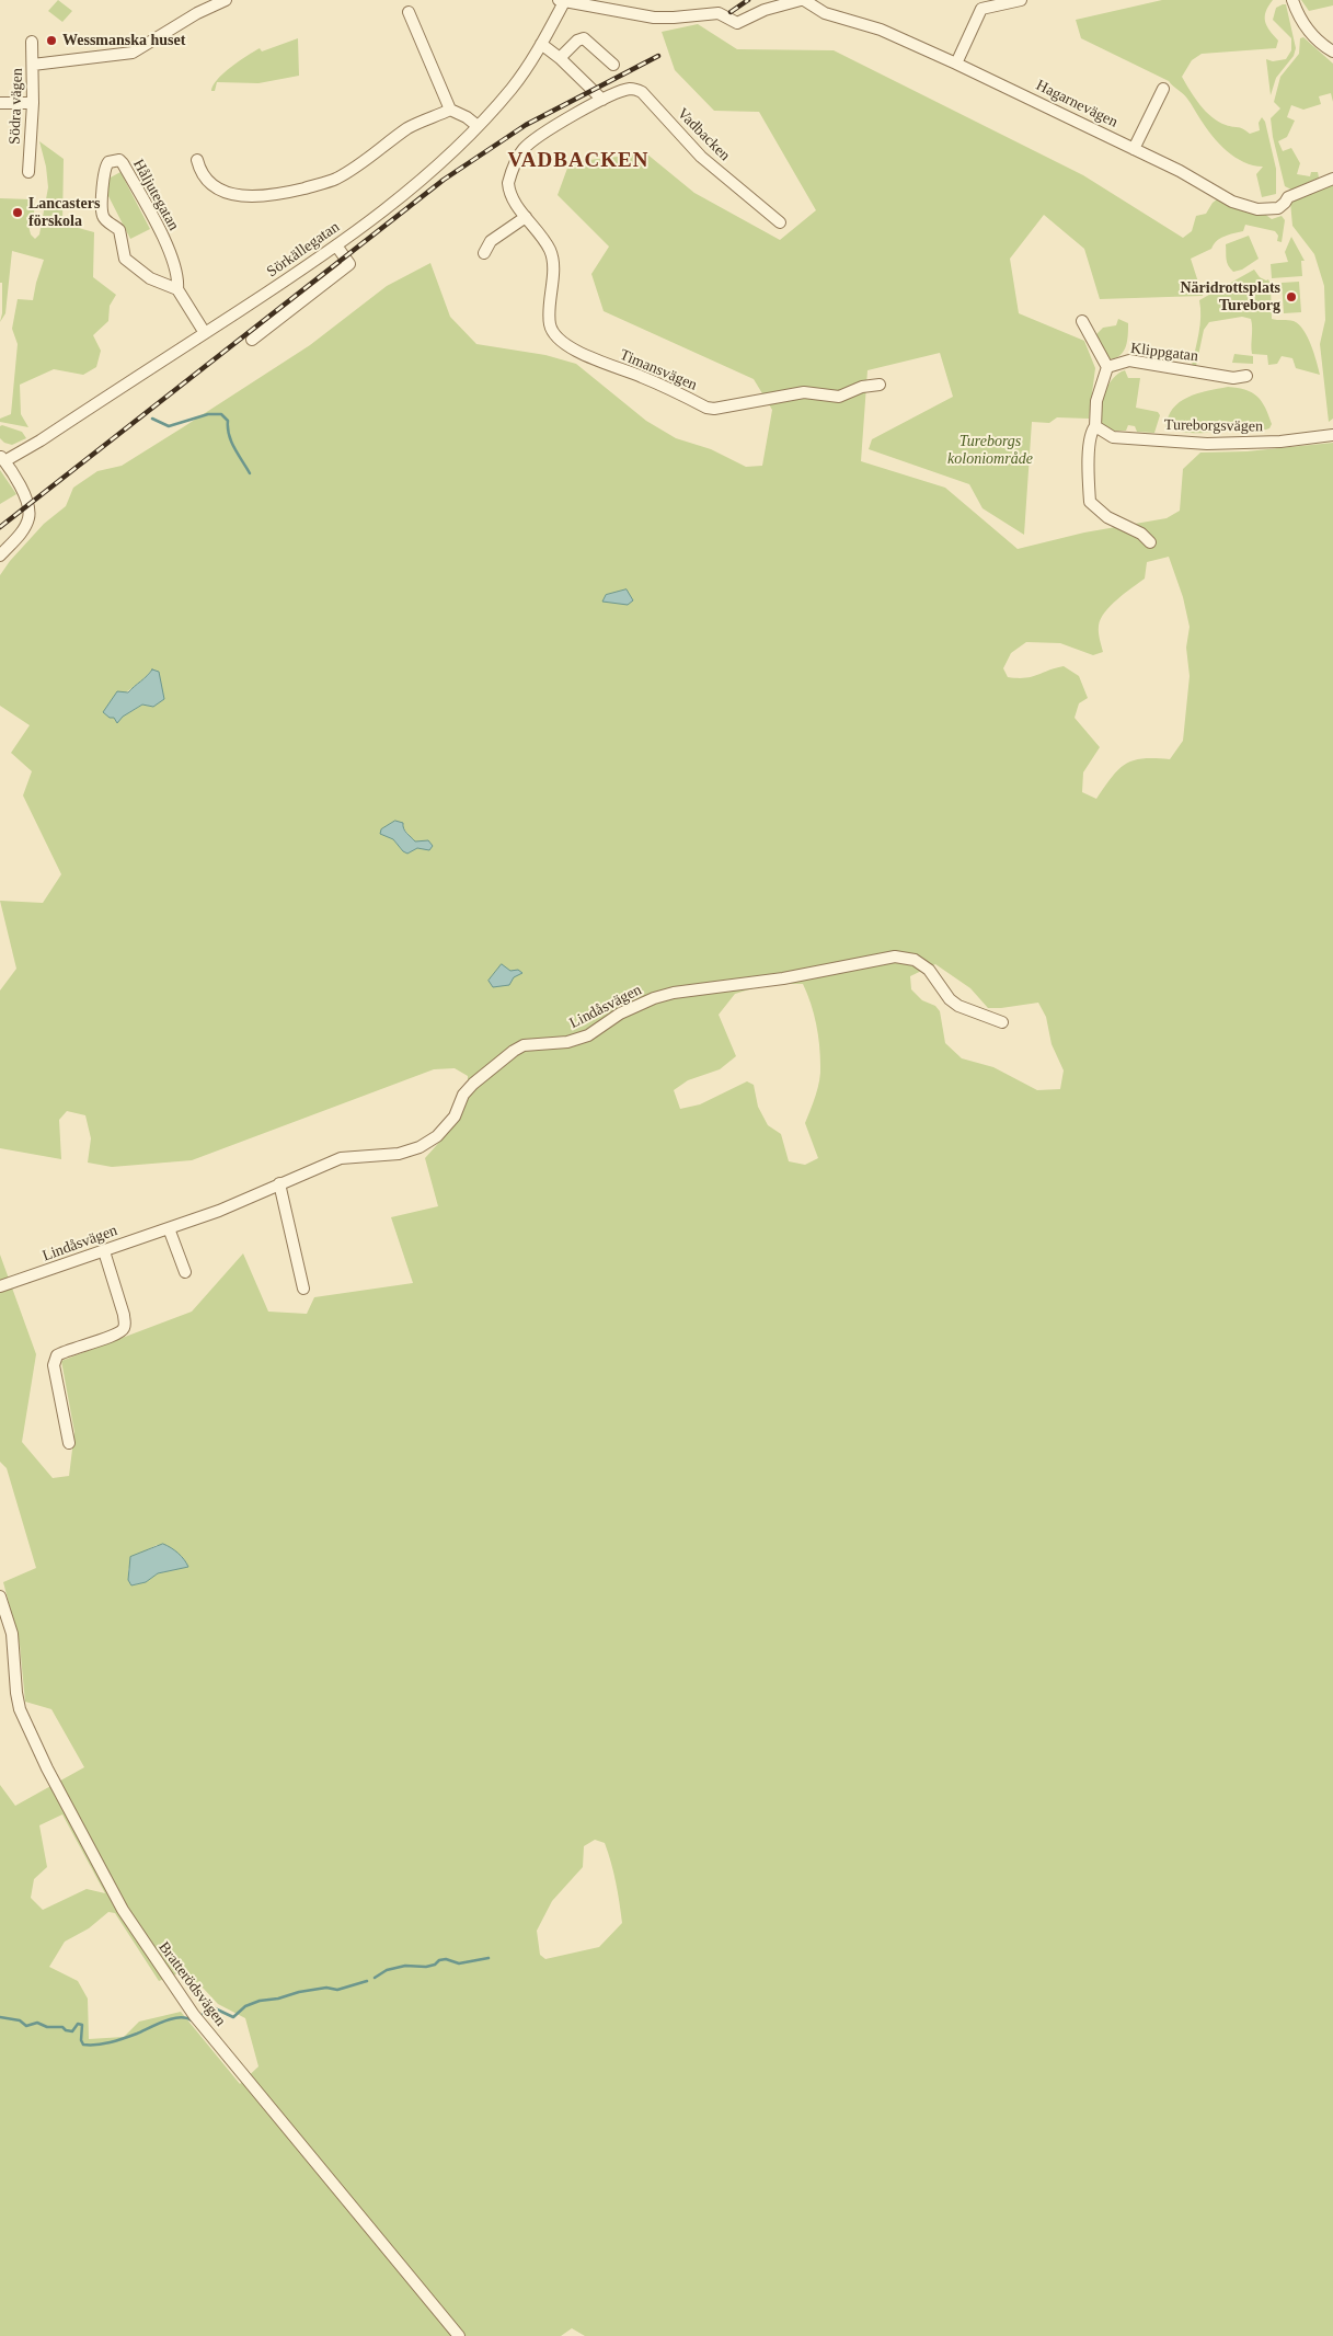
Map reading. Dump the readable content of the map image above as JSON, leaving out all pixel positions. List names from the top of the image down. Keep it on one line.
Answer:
{"streets":{"street":["Hagarnevägen","Södra vägen","Vadbacken","Håljutegatan","Sörkällegatan","Klippgatan","Timansvägen","Tureborgsvägen","Lindåsvägen","Bratterödsvägen"]},"crossings":[["Vadbacken","Timansvägen"],["Håljutegatan","Sörkällegatan"]],"districts":["VADBACKEN"],"parks":["Tureborgs koloniområde"],"places":["Wessmanska huset","Lancasters förskola","Näridrottsplats Tureborg"]}
